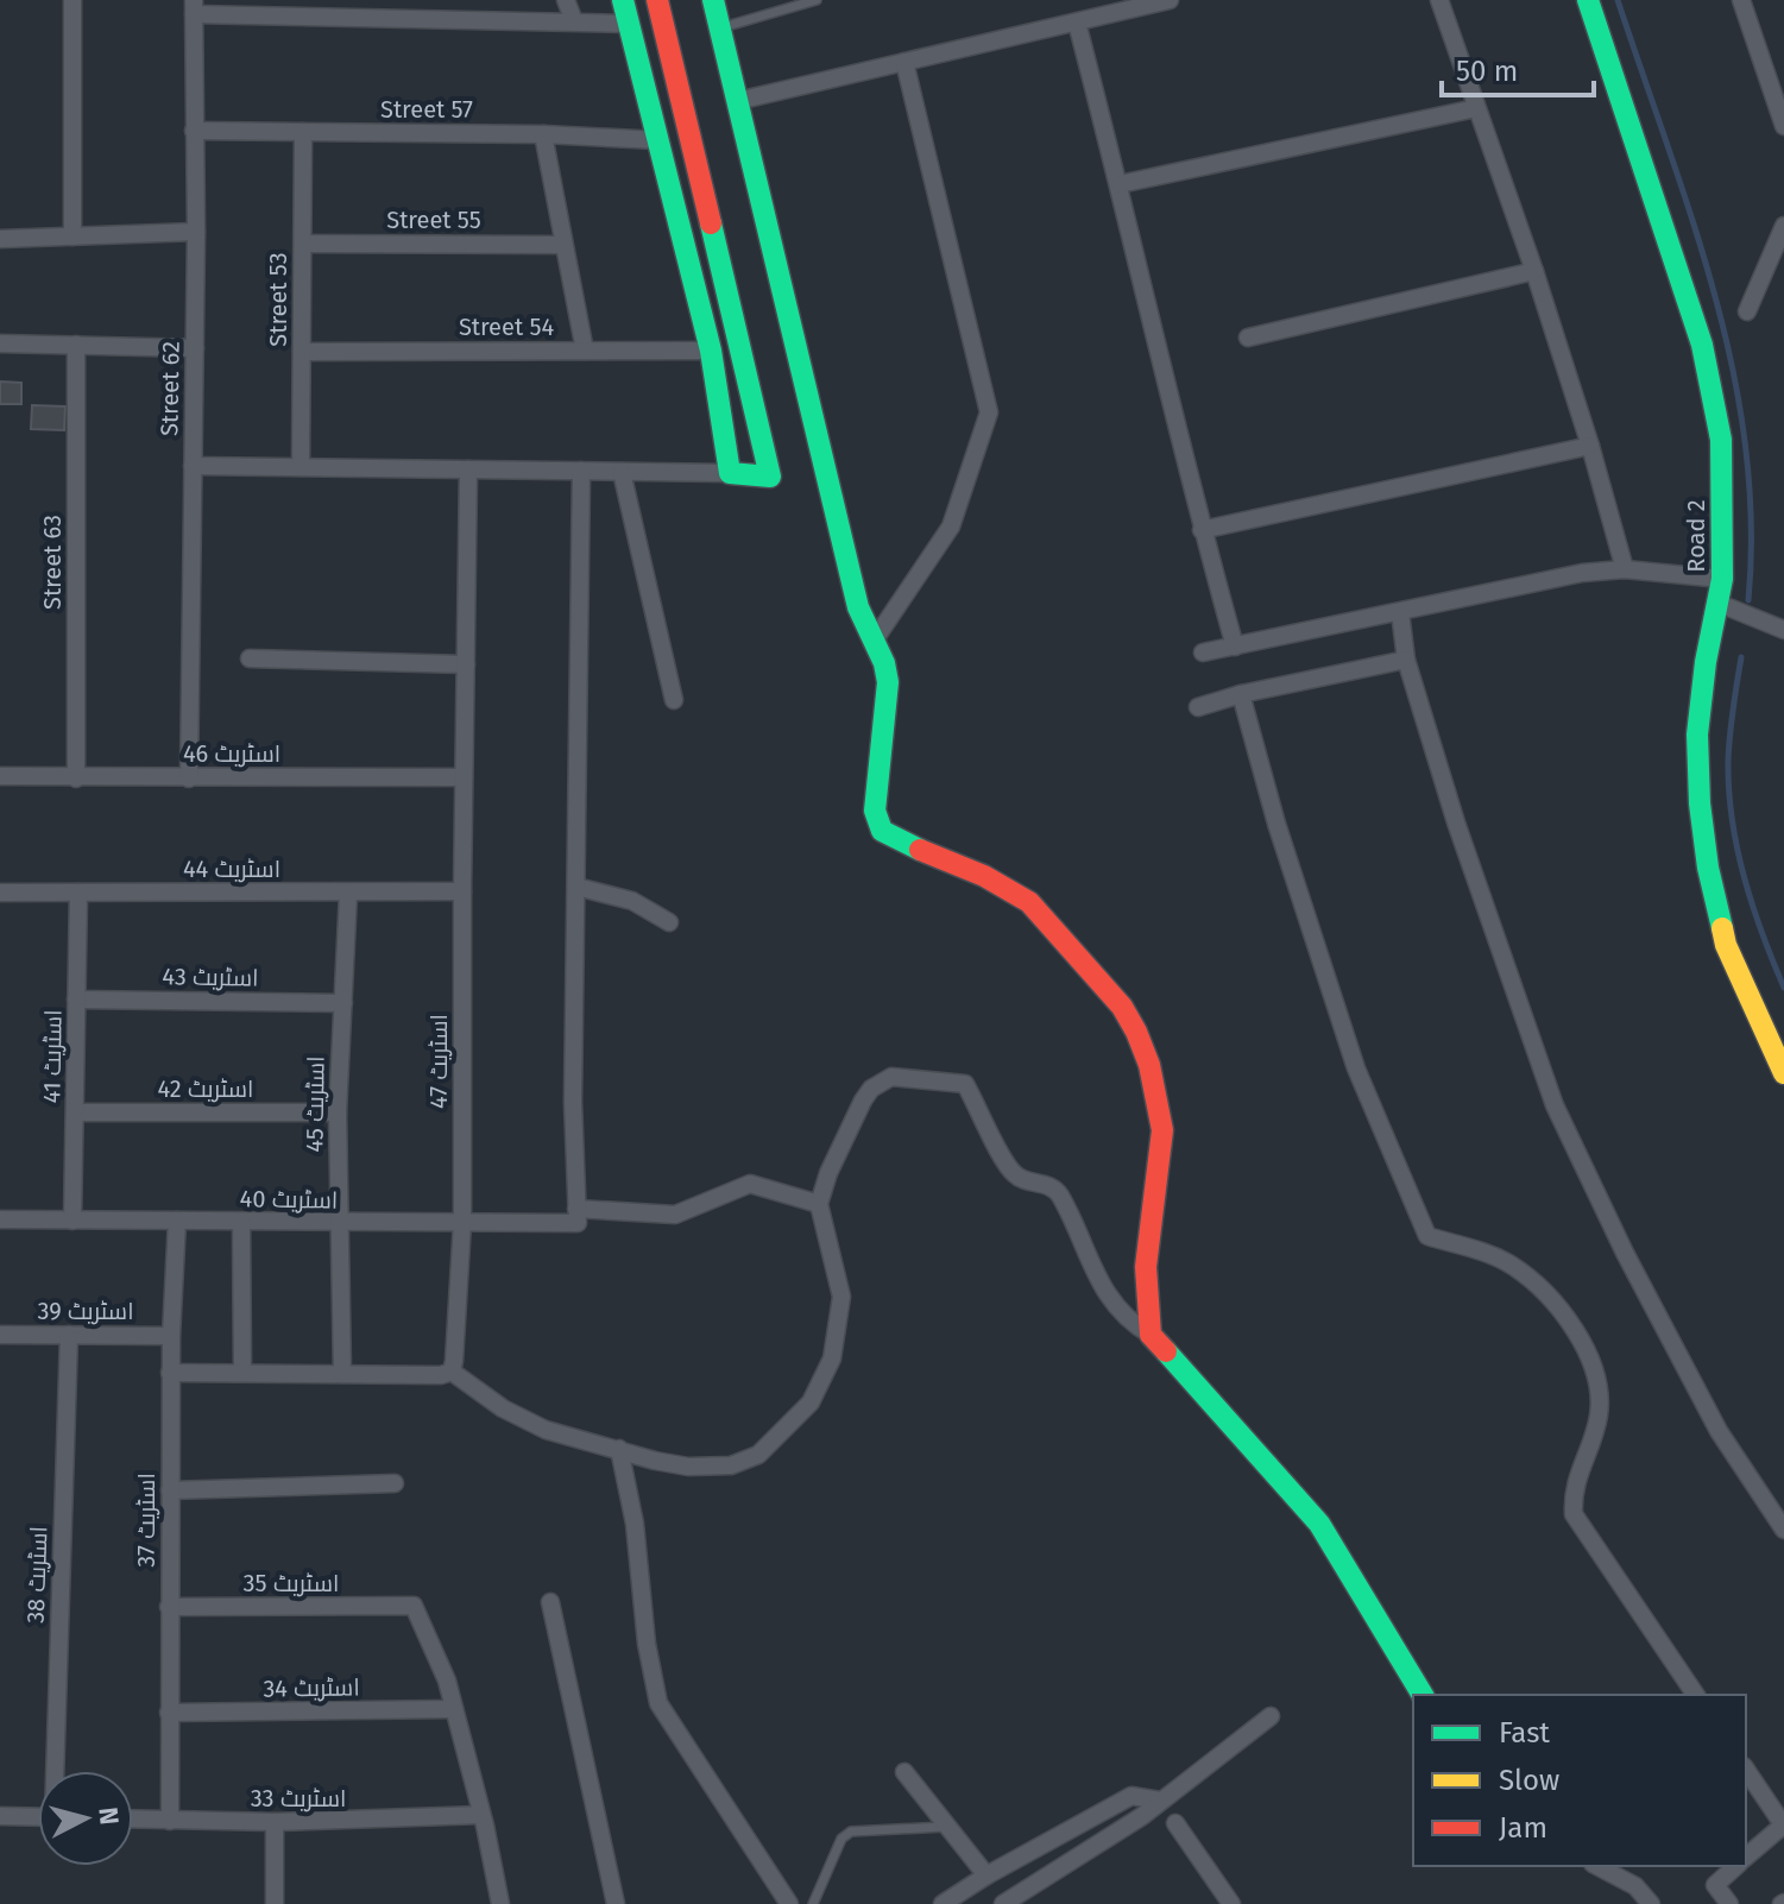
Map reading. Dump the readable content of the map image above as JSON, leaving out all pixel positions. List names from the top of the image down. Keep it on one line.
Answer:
{"streets":{"street":["Street 57","Street 55","Street 53","Street 54","Street 62","Road 2","Street 63","اسٹریٹ 46","اسٹریٹ 44","اسٹریٹ 43","اسٹریٹ 41","اسٹریٹ 47","اسٹریٹ 42","اسٹریٹ 45","اسٹریٹ 40","اسٹریٹ 39","اسٹریٹ 37","اسٹریٹ 38","اسٹریٹ 35","اسٹریٹ 34","اسٹریٹ 33"]},"crossings":[["Street 57","Street 53"],["Street 57","Street 62"],["Street 55","Street 53"],["Street 53","Street 54"],["Street 62","اسٹریٹ 46"],["Street 63","اسٹریٹ 46"],["اسٹریٹ 46","اسٹریٹ 47"],["اسٹریٹ 44","اسٹریٹ 41"],["اسٹریٹ 44","اسٹریٹ 47"],["اسٹریٹ 44","اسٹریٹ 45"],["اسٹریٹ 43","اسٹریٹ 41"],["اسٹریٹ 43","اسٹریٹ 45"],["اسٹریٹ 41","اسٹریٹ 42"],["اسٹریٹ 41","اسٹریٹ 40"],["اسٹریٹ 47","اسٹریٹ 40"],["اسٹریٹ 42","اسٹریٹ 45"],["اسٹریٹ 45","اسٹریٹ 40"],["اسٹریٹ 40","اسٹریٹ 37"],["اسٹریٹ 39","اسٹریٹ 37"],["اسٹریٹ 39","اسٹریٹ 38"],["اسٹریٹ 37","اسٹریٹ 35"],["اسٹریٹ 37","اسٹریٹ 34"],["اسٹریٹ 37","اسٹریٹ 33"],["اسٹریٹ 35","اسٹریٹ 34"]],"legend":["Fast","Slow","Jam"],"scale_bar":"50 m","north":"right"}
